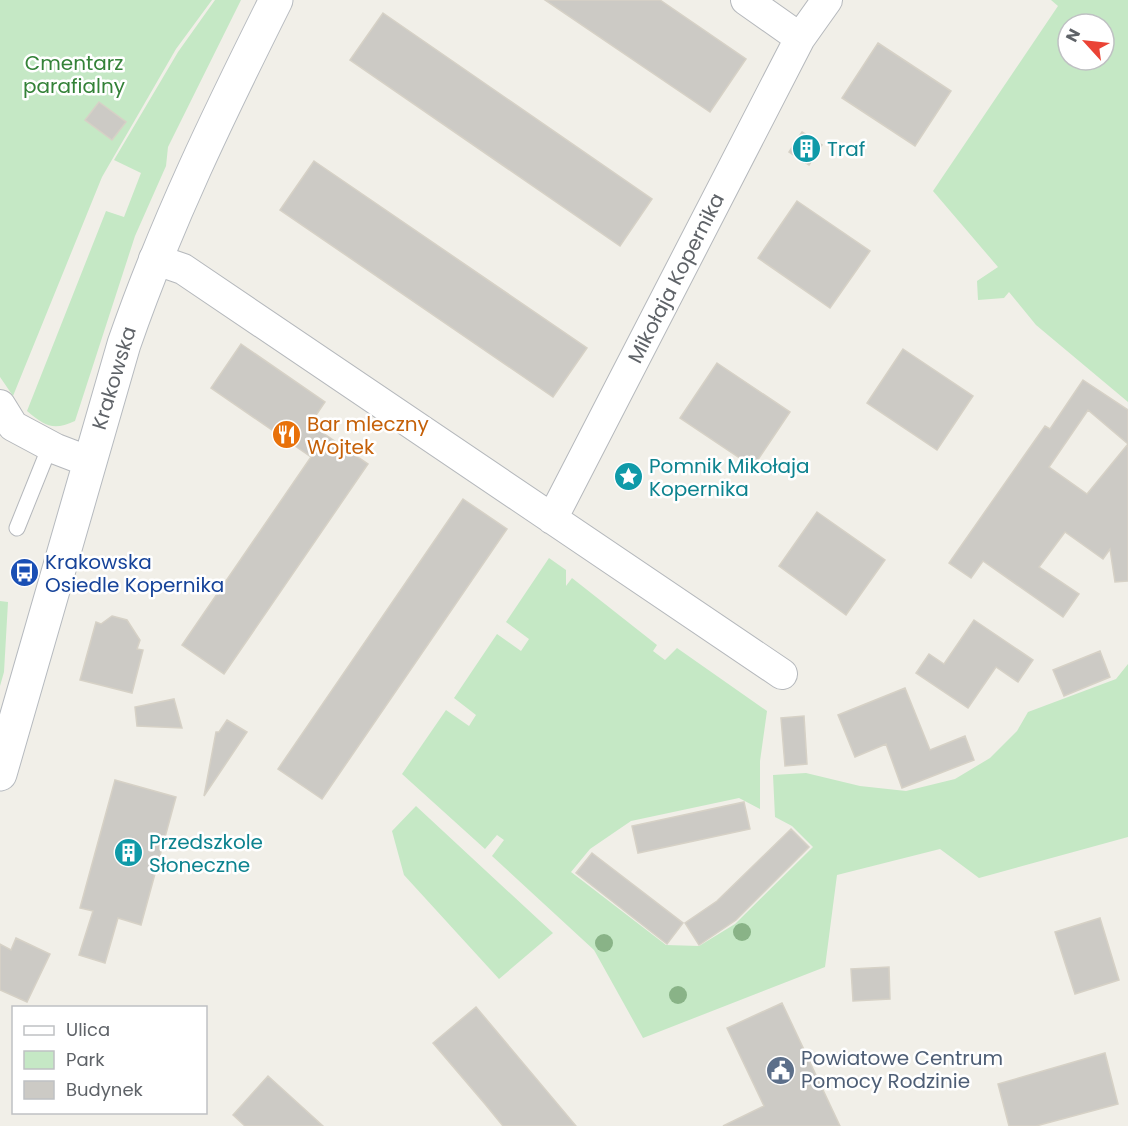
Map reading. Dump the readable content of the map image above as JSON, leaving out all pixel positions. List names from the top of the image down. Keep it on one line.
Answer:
{"streets":{"street":["Mikołaja Kopernika","Krakowska"]},"parks":["Cmentarz parafialny"],"places":{"building":["Traf","Przedszkole Słoneczne"],"restaurant":["Bar mleczny Wojtek"],"place":["Pomnik Mikołaja Kopernika"],"bus stop":["Krakowska Osiedle Kopernika"],"public building":["Powiatowe Centrum Pomocy Rodzinie"]},"legend":["Ulica","Park","Budynek"],"north":"top left"}
